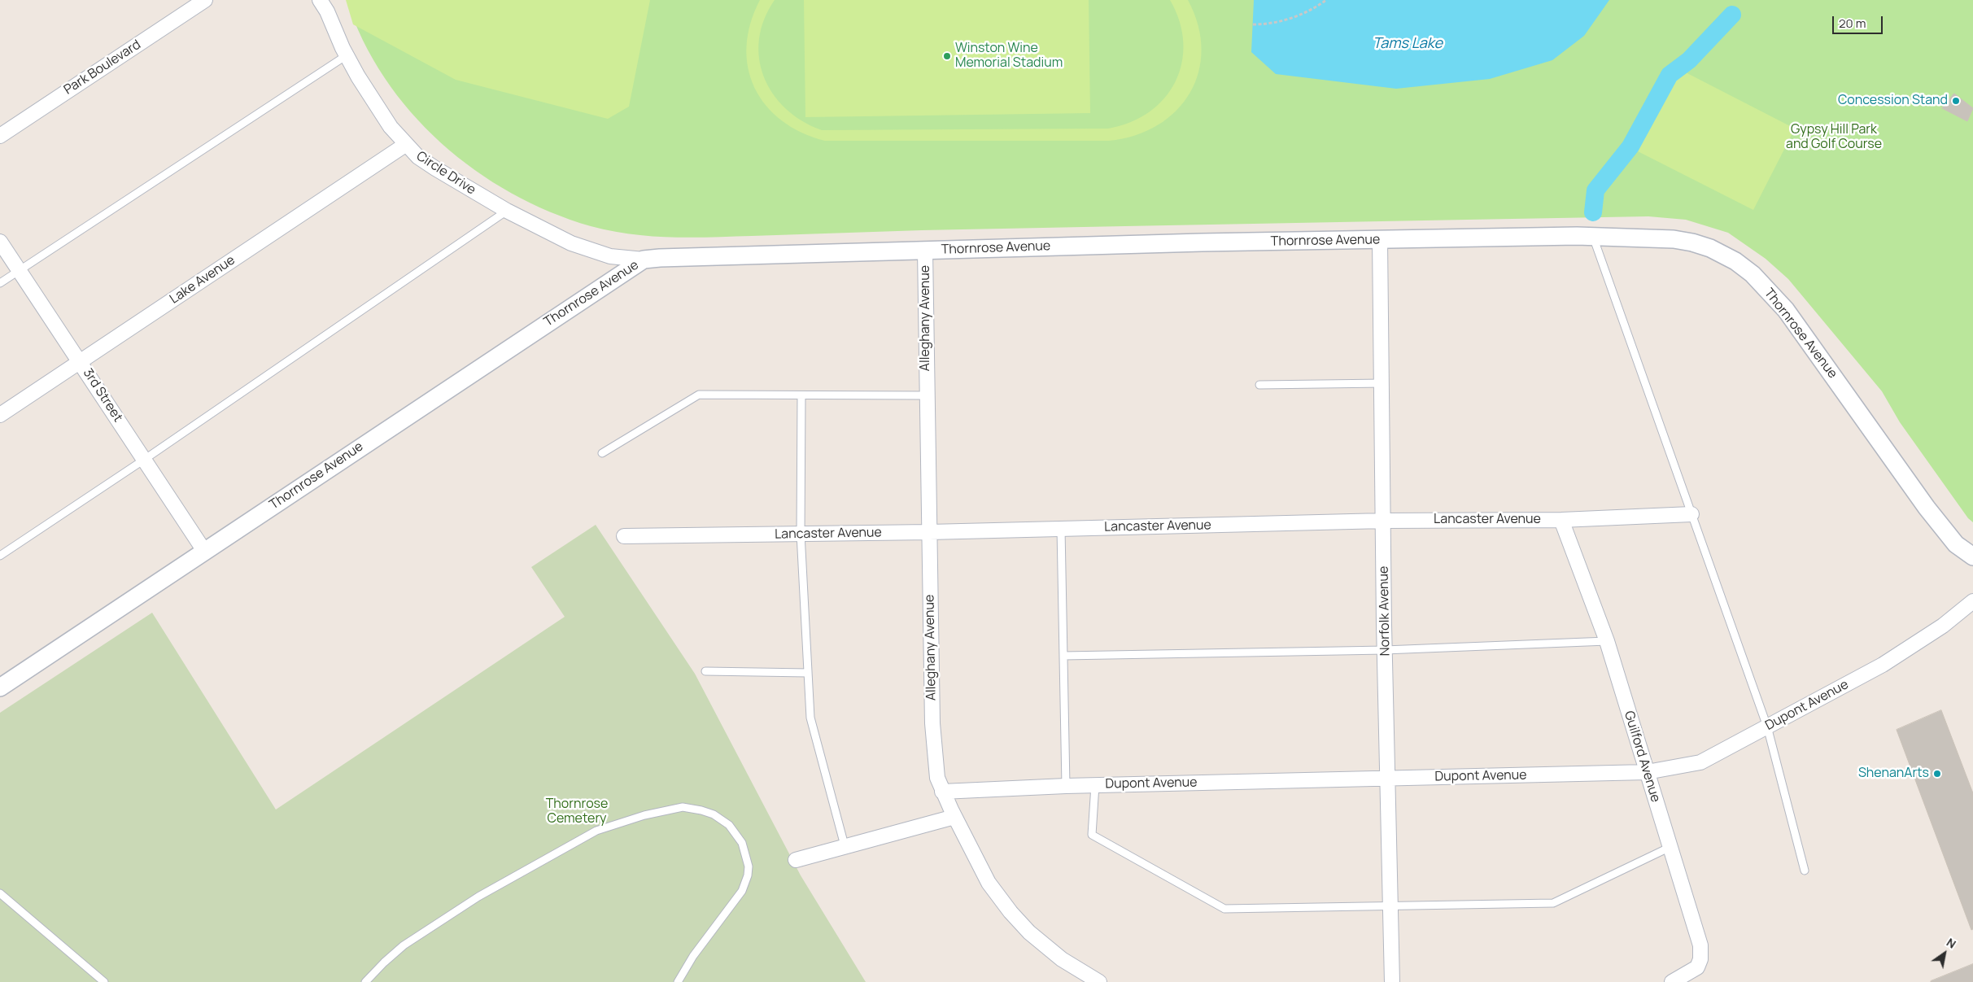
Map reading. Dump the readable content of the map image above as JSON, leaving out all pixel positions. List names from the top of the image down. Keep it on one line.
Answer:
{"streets":{"street":["Park Boulevard","Circle Drive","Thornrose Avenue","Lake Avenue","Alleghany Avenue","3rd Street","Lancaster Avenue","Norfolk Avenue","Dupont Avenue","Guilford Avenue"]},"crossings":[["Circle Drive","Thornrose Avenue"],["Circle Drive","Lake Avenue"],["Thornrose Avenue","Alleghany Avenue"],["Thornrose Avenue","3rd Street"],["Thornrose Avenue","Norfolk Avenue"],["Lake Avenue","3rd Street"],["Alleghany Avenue","Lancaster Avenue"],["Alleghany Avenue","Dupont Avenue"],["Lancaster Avenue","Norfolk Avenue"],["Lancaster Avenue","Guilford Avenue"],["Norfolk Avenue","Dupont Avenue"],["Dupont Avenue","Guilford Avenue"]],"water":["Tams Lake"],"parks":["Gypsy Hill Park and Golf Course","Thornrose Cemetery"],"places":["Winston Wine Memorial Stadium","Concession Stand","ShenanArts"],"scale_bar":"20 m","north":"top right"}
